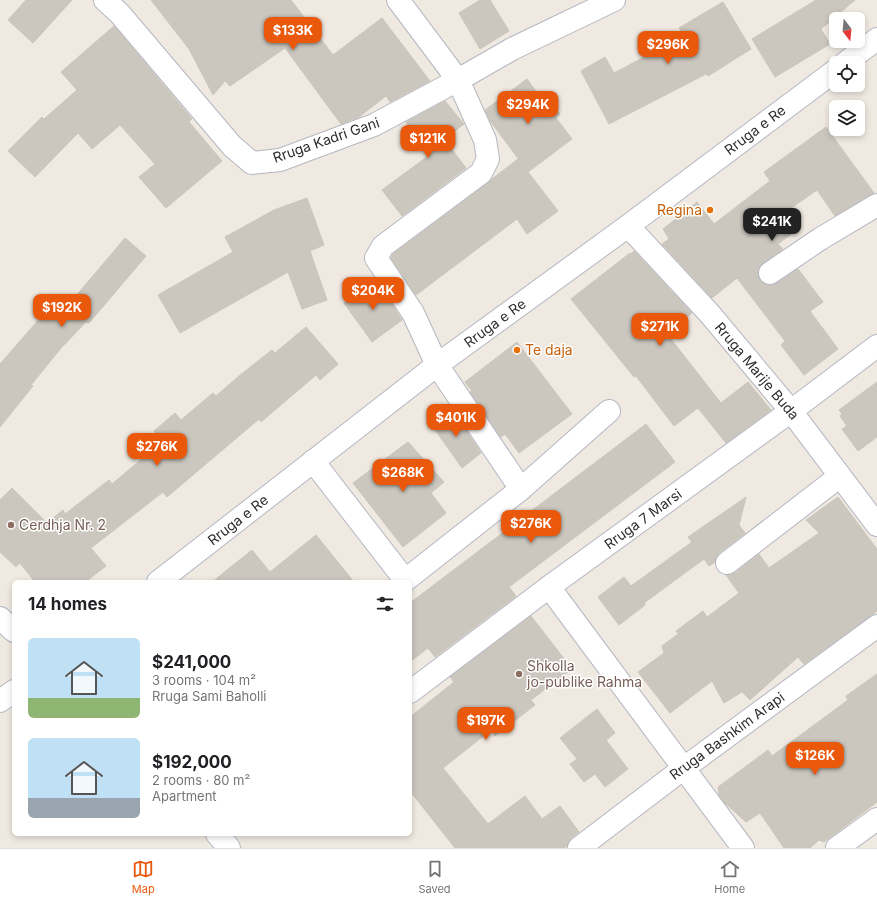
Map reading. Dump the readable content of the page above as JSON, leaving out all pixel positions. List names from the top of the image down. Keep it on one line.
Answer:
{"streets":{"street":["Rruga e Re","Rruga Kadri Gani","Rruga Marije Buda","Rruga 7 Marsi","Rruga Bashkim Arapi"]},"crossings":[["Rruga e Re","Rruga Marije Buda"],["Rruga Marije Buda","Rruga 7 Marsi"]],"places":["Regina","Te daja","Cerdhja Nr. 2","Shkolla jo-publike Rahma"],"north":"bottom","page":{"price":["$133K","$296K","$294K","$121K","$241K","$204K","$192K","$271K","$401K","$276K","$268K","$276K","$197K","$126K"],"heading":"14 homes","list":[{"name":"$241,000","note":"3 rooms · 104 m² · Rruga Sami Baholli"},{"name":"$192,000","note":"2 rooms · 80 m² · Apartment"}],"tabs":["Map","Saved","Home"]}}
